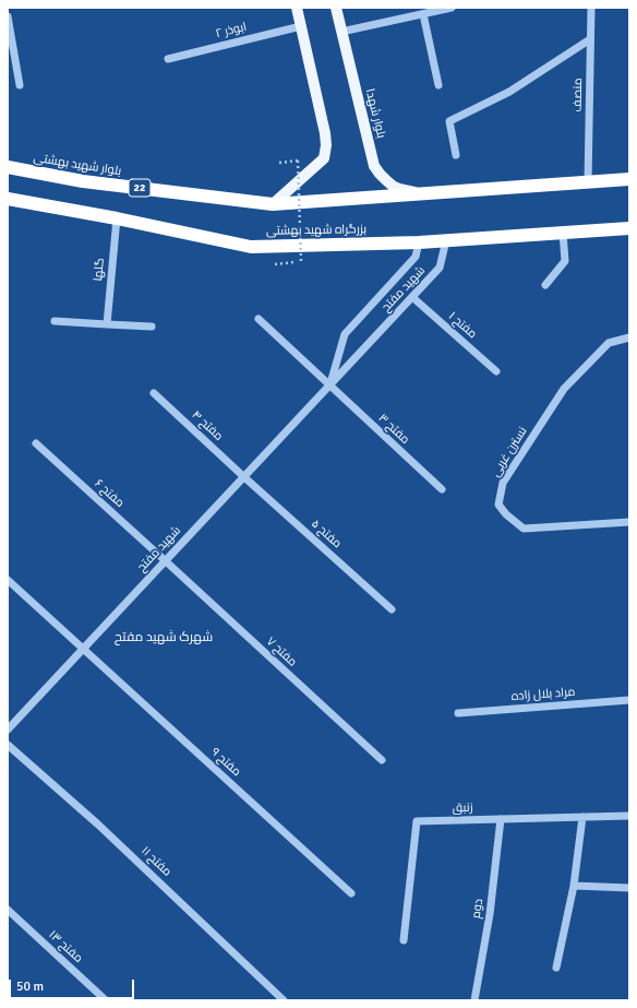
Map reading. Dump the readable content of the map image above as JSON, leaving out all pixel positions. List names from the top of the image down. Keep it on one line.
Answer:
{"streets":{"highway":["بلوار شهید بهشتی","22","بزرگراه شهید بهشتی"],"main road":["بلوار شهدا"],"street":["ابوذر ۲","منصف","گلها","شهید مفتح","مفتح ۱","مفتح ۴","مفتح ۳","نسترن غربی","مفتح ۶","مفتح ۵","مفتح ۷","مراد بلال زاده","مفتح ۹","زنبق","مفتح ۱۱","دوم","مفتح ۱۳"]},"crossings":[["بزرگراه شهید بهشتی","گلها"],["بزرگراه شهید بهشتی","شهید مفتح"],["شهید مفتح","مفتح ۱"],["شهید مفتح","مفتح ۴"],["شهید مفتح","مفتح ۳"],["شهید مفتح","مفتح ۶"],["شهید مفتح","مفتح ۵"],["شهید مفتح","مفتح ۷"],["شهید مفتح","مفتح ۹"],["مفتح ۴","مفتح ۵"],["مفتح ۶","مفتح ۷"],["زنبق","دوم"]],"districts":["شهرک شهید مفتح"],"scale_bar":"50 m"}
